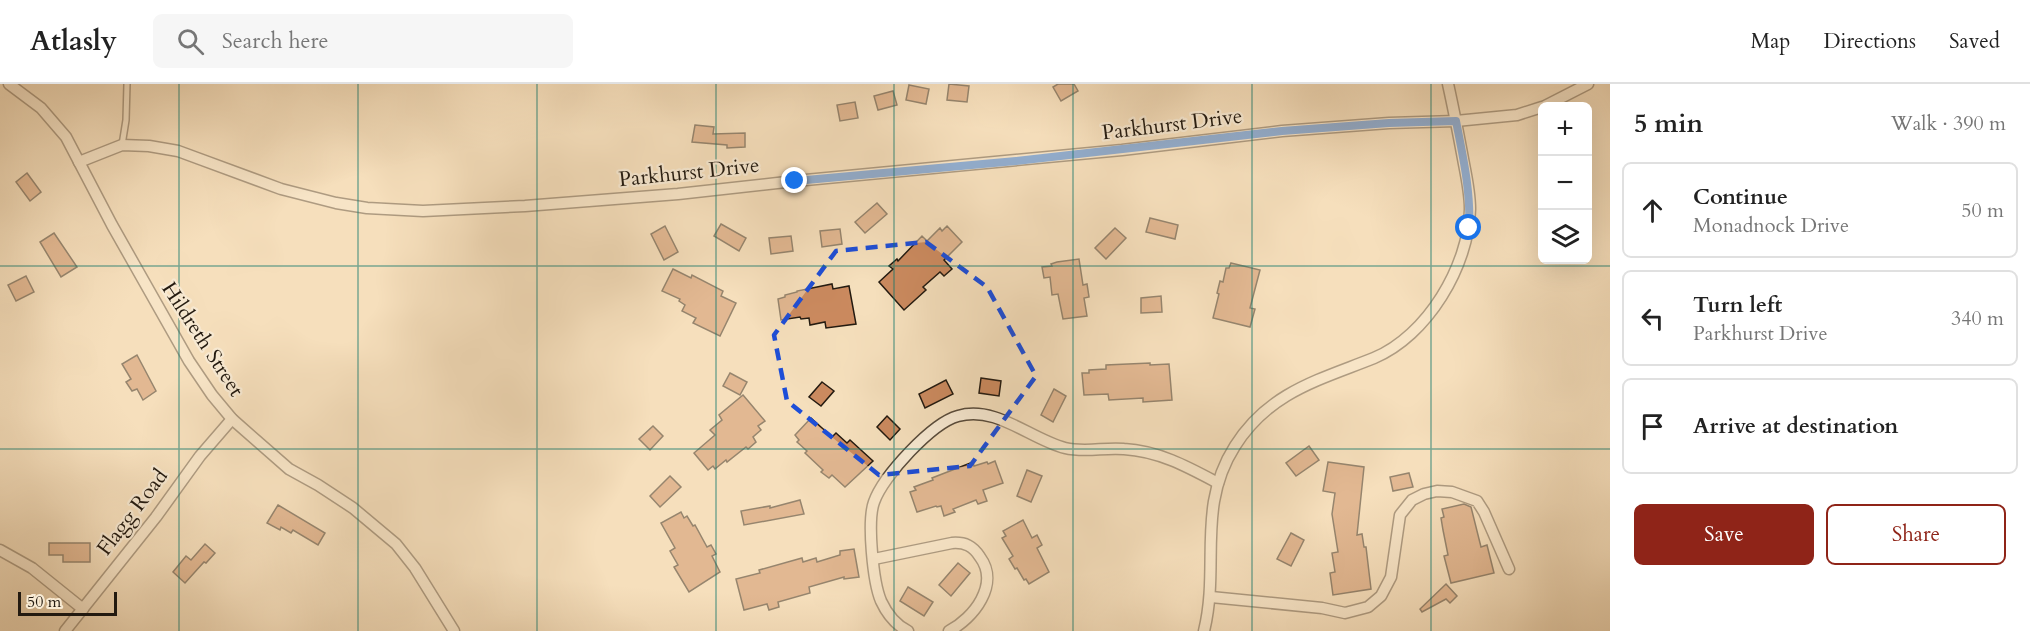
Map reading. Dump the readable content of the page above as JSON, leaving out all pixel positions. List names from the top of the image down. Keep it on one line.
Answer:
{"streets":{"street":["Parkhurst Drive","Hildreth Street","Flagg Road"]},"crossings":[["Parkhurst Drive","Hildreth Street"],["Hildreth Street","Flagg Road"]],"scale_bar":"50 m","page":{"header":"Atlasly","search":"Search here","nav":["Map","Directions","Saved"],"heading":["5 min","Walk · 390 m"],"map_buttons":["+","−"],"list":[["Continue","Monadnock Drive","50 m"],["Turn left","Parkhurst Drive","340 m"],"Arrive at destination"],"buttons":["Save","Share"],"scale":"50 m"}}
